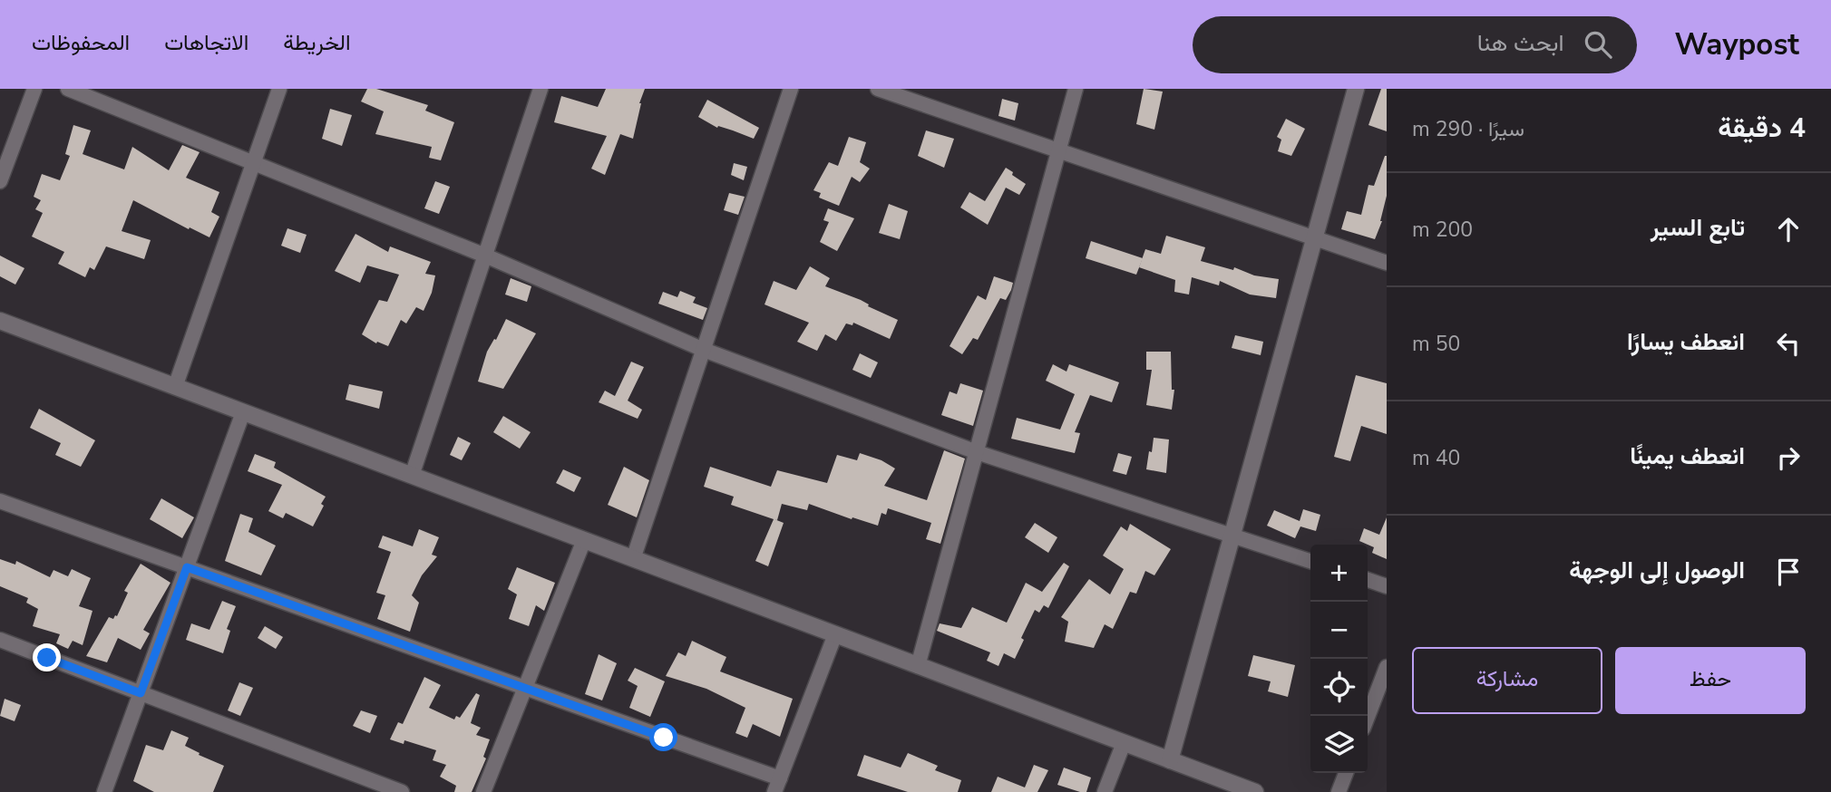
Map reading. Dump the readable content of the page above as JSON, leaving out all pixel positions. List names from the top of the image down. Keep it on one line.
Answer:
{"page":{"header":"Waypost","search":"ابحث هنا","nav":["الخريطة","الاتجاهات","المحفوظات"],"heading":["4 دقيقة","سيرًا · 290 m"],"list":[["تابع السير","200 m"],["انعطف يسارًا","50 m"],["انعطف يمينًا","40 m"],"الوصول إلى الوجهة"],"map_buttons":["+","−"],"buttons":["حفظ","مشاركة"]}}
